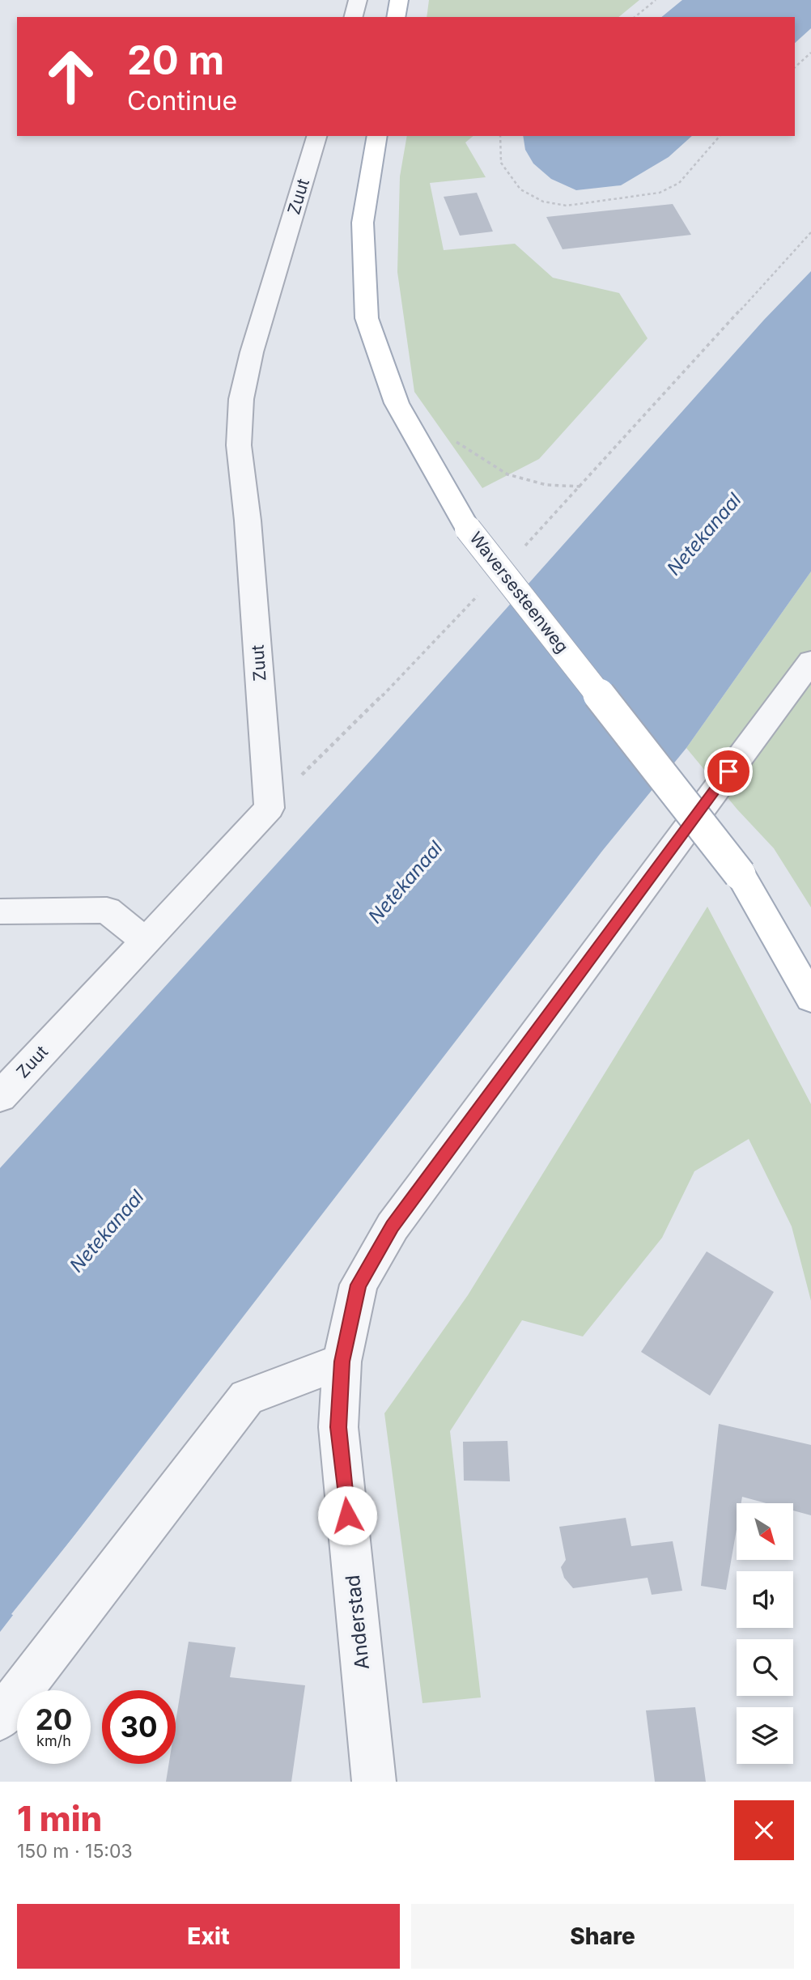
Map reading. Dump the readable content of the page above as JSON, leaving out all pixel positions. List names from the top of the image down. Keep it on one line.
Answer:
{"streets":{"main road":["Waversesteenweg"],"street":["Zuut","Anderstad"]},"water":["Netekanaal"],"north":"bottom right","page":{"turn":["20 m","Continue"],"speed":"20 km/h","limit":"30","heading":["1 min","150 m · 15:03"],"buttons":["Exit","Share"]}}
